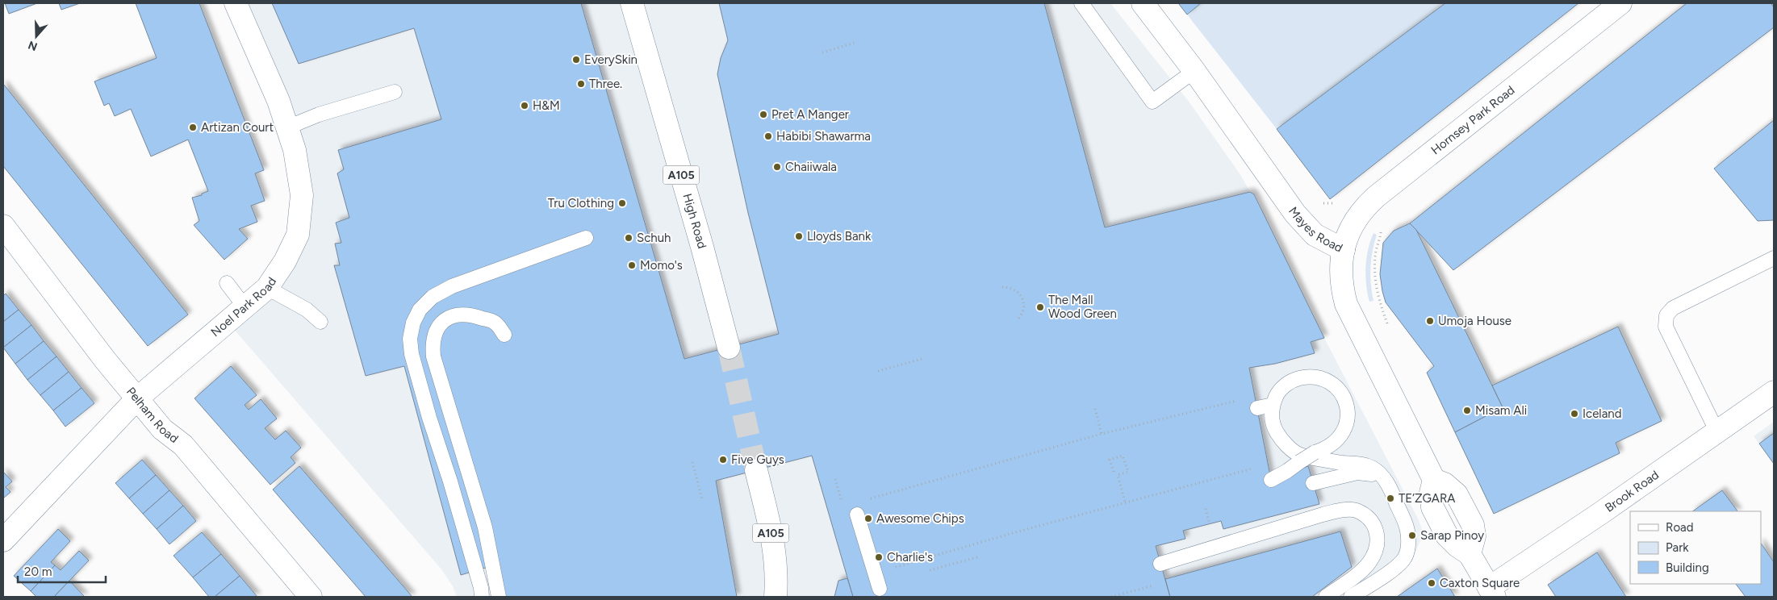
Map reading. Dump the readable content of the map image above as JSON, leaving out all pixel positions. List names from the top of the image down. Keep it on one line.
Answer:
{"streets":{"street":["Hornsey Park Road","A105","High Road","Mayes Road","Noel Park Road","Pelham Road","Brook Road"]},"crossings":[["Hornsey Park Road","Mayes Road"],["Mayes Road","Brook Road"],["Noel Park Road","Pelham Road"]],"places":["EverySkin","Three.","H&M","Pret A Manger","Artizan Court","Habibi Shawarma","Chaiiwala","Tru Clothing","Lloyds Bank","Schuh","Momo's","The Mall Wood Green","Umoja House","Misam Ali","Iceland","Five Guys","TE’ZGARA","Awesome Chips","Sarap Pinoy","Charlie's","Caxton Square"],"legend":["Road","Park","Building"],"scale_bar":"20 m","north":"bottom"}
